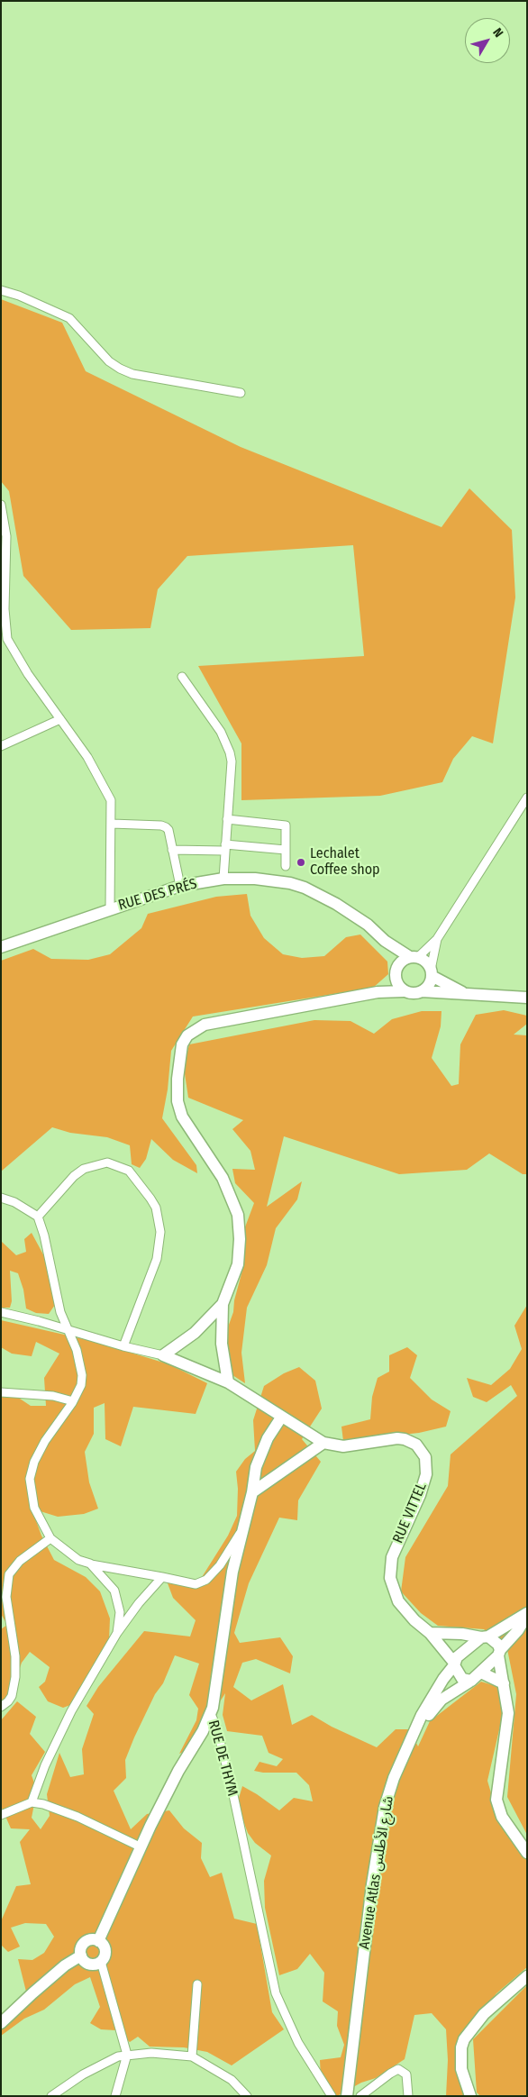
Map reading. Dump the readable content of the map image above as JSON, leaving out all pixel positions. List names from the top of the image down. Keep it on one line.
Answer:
{"streets":{"street":["RUE DES PRÉS","RUE VITTEL","RUE DE THYM","Avenue Atlas شارع الأطلس"]},"crossings":[["RUE VITTEL","RUE DE THYM"],["RUE VITTEL","Avenue Atlas شارع الأطلس"]],"places":["Lechalet Coffee shop"],"north":"top right"}
